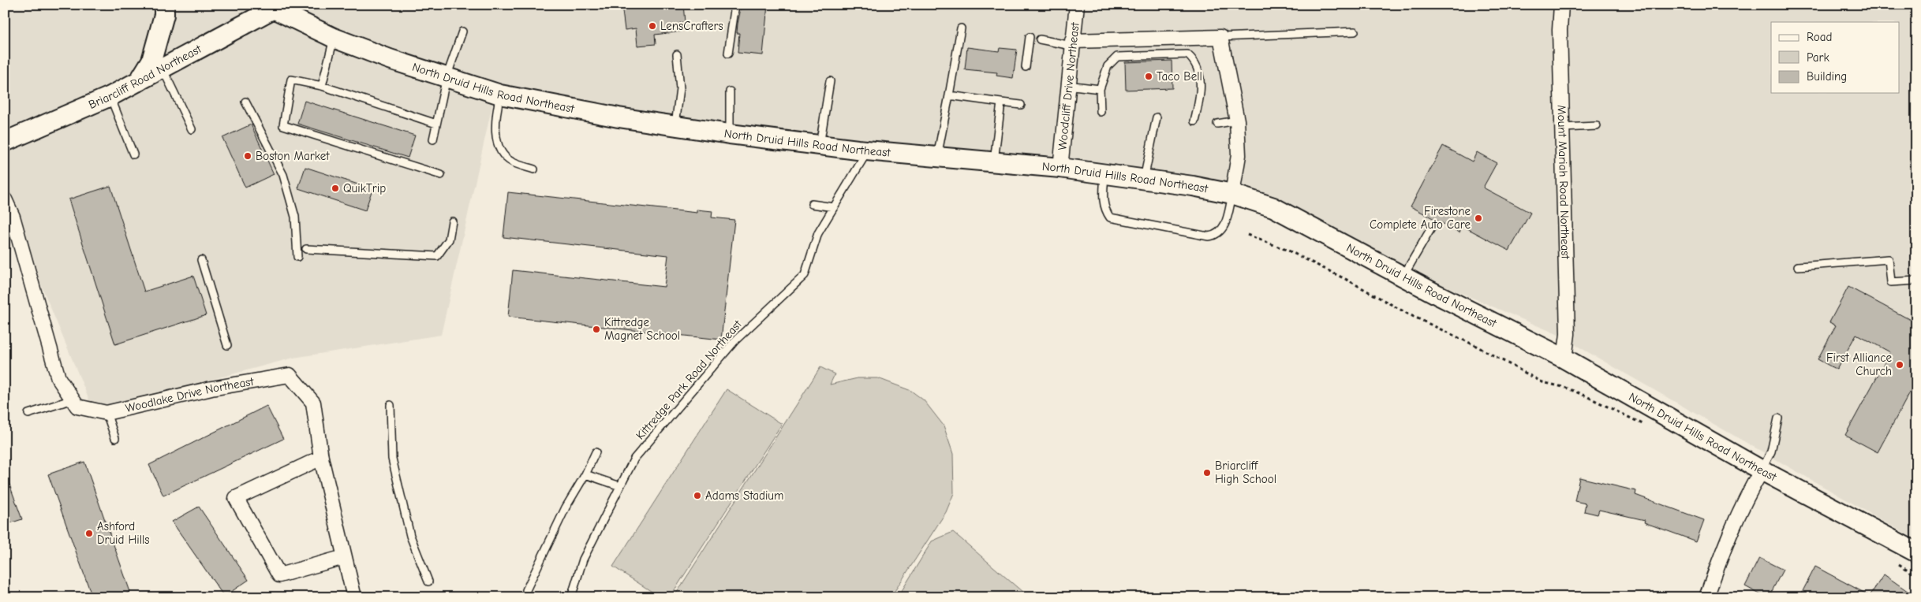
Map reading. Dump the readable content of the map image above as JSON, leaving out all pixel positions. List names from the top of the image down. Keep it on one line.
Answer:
{"streets":{"main road":["Briarcliff Road Northeast","North Druid Hills Road Northeast"],"street":["Woodcliff Drive Northeast","Mount Mariah Road Northeast","Woodlake Drive Northeast"],"lane":["Kittredge Park Road Northeast"]},"crossings":[["Briarcliff Road Northeast","North Druid Hills Road Northeast"],["North Druid Hills Road Northeast","Woodcliff Drive Northeast"],["North Druid Hills Road Northeast","Mount Mariah Road Northeast"],["North Druid Hills Road Northeast","Kittredge Park Road Northeast"]],"places":["LensCrafters","Taco Bell","Boston Market","QuikTrip","Firestone Complete Auto Care","Kittredge Magnet School","First Alliance Church","Briarcliff High School","Adams Stadium","Ashford Druid Hills"],"legend":["Road","Park","Building"]}
